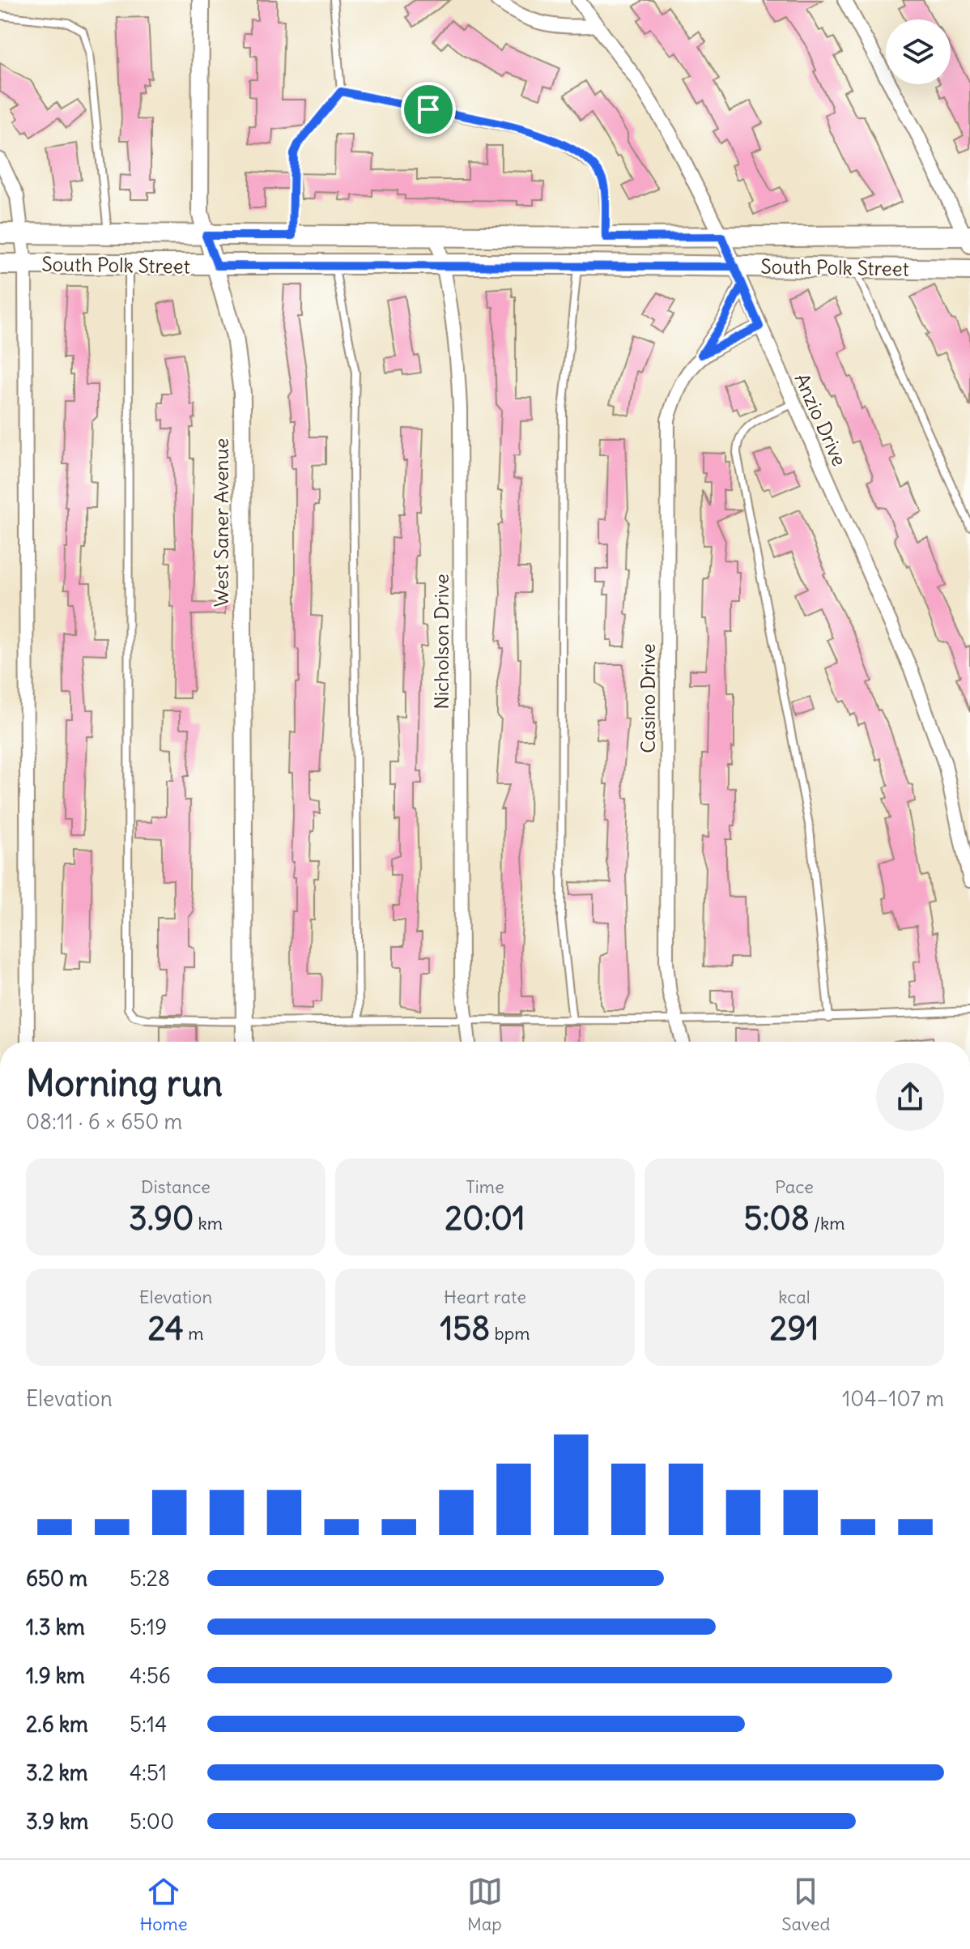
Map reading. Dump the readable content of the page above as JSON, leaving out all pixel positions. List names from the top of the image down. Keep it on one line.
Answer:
{"streets":{"main road":["South Polk Street"],"street":["Anzio Drive","West Saner Avenue","Nicholson Drive","Casino Drive"]},"crossings":[["South Polk Street","Anzio Drive"],["South Polk Street","West Saner Avenue"],["South Polk Street","Nicholson Drive"],["Anzio Drive","Casino Drive"]],"page":{"heading":["Morning run","08:11 · 6 × 650 m"],"stats":[["Distance","3.90 km"],["Time","20:01"],["Pace","5:08 /km"],["Elevation","24 m"],["Heart rate","158 bpm"],["kcal","291"]],"chart":["Elevation","104–107 m"],"list":[{"name":"650 m","note":"5:28"},{"name":"1.3 km","note":"5:19"},{"name":"1.9 km","note":"4:56"},{"name":"2.6 km","note":"5:14"},{"name":"3.2 km","note":"4:51"},{"name":"3.9 km","note":"5:00"}],"tabs":["Home","Map","Saved"]}}
